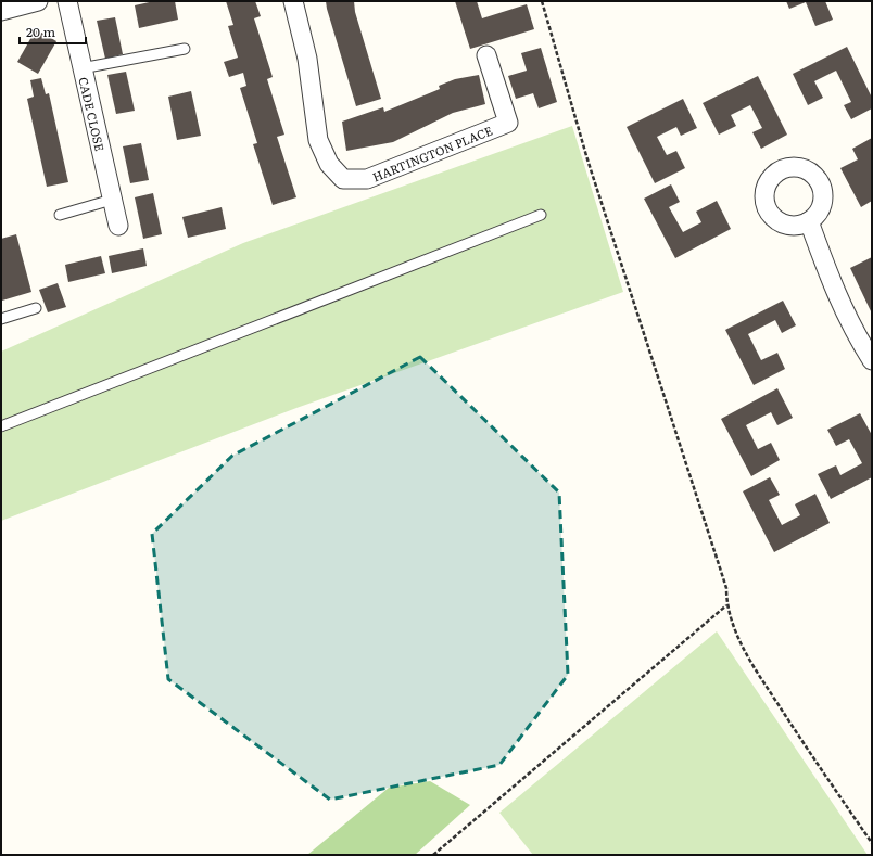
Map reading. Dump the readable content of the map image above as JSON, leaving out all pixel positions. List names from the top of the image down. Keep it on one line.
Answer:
{"streets":{"street":["CADE CLOSE","HARTINGTON PLACE"]},"scale_bar":"20 m"}
